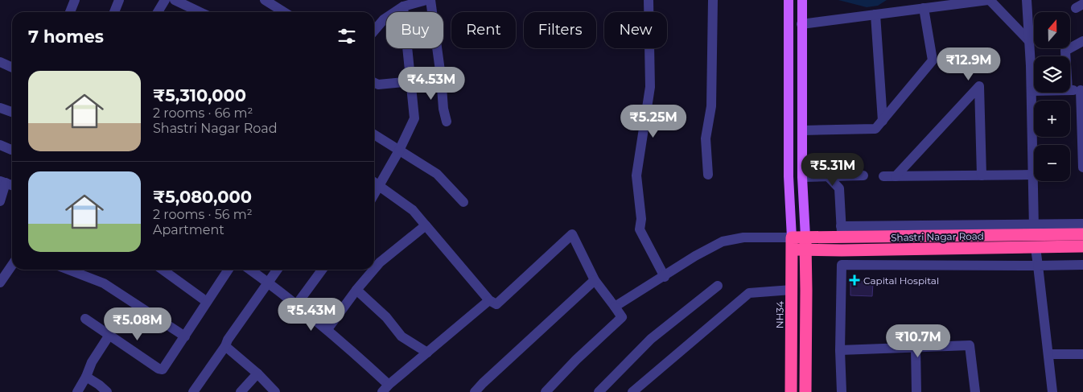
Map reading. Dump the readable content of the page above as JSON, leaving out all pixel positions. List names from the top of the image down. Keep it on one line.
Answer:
{"streets":{"highway":["Shastri Nagar Road","NH34"]},"crossings":[["Shastri Nagar Road","NH34"]],"places":{"health":["Capital Hospital"]},"north":"top","page":{"map_buttons":["+","−"],"chip":["Buy","Rent","Filters","New"],"heading":"7 homes","price":["₹12.9M","₹4.53M","₹5.25M","₹5.31M","₹5.43M","₹5.08M","₹10.7M"],"list":[{"name":"₹5,310,000","note":"2 rooms · 66 m² · Shastri Nagar Road"},{"name":"₹5,080,000","note":"2 rooms · 56 m² · Apartment"}]}}
